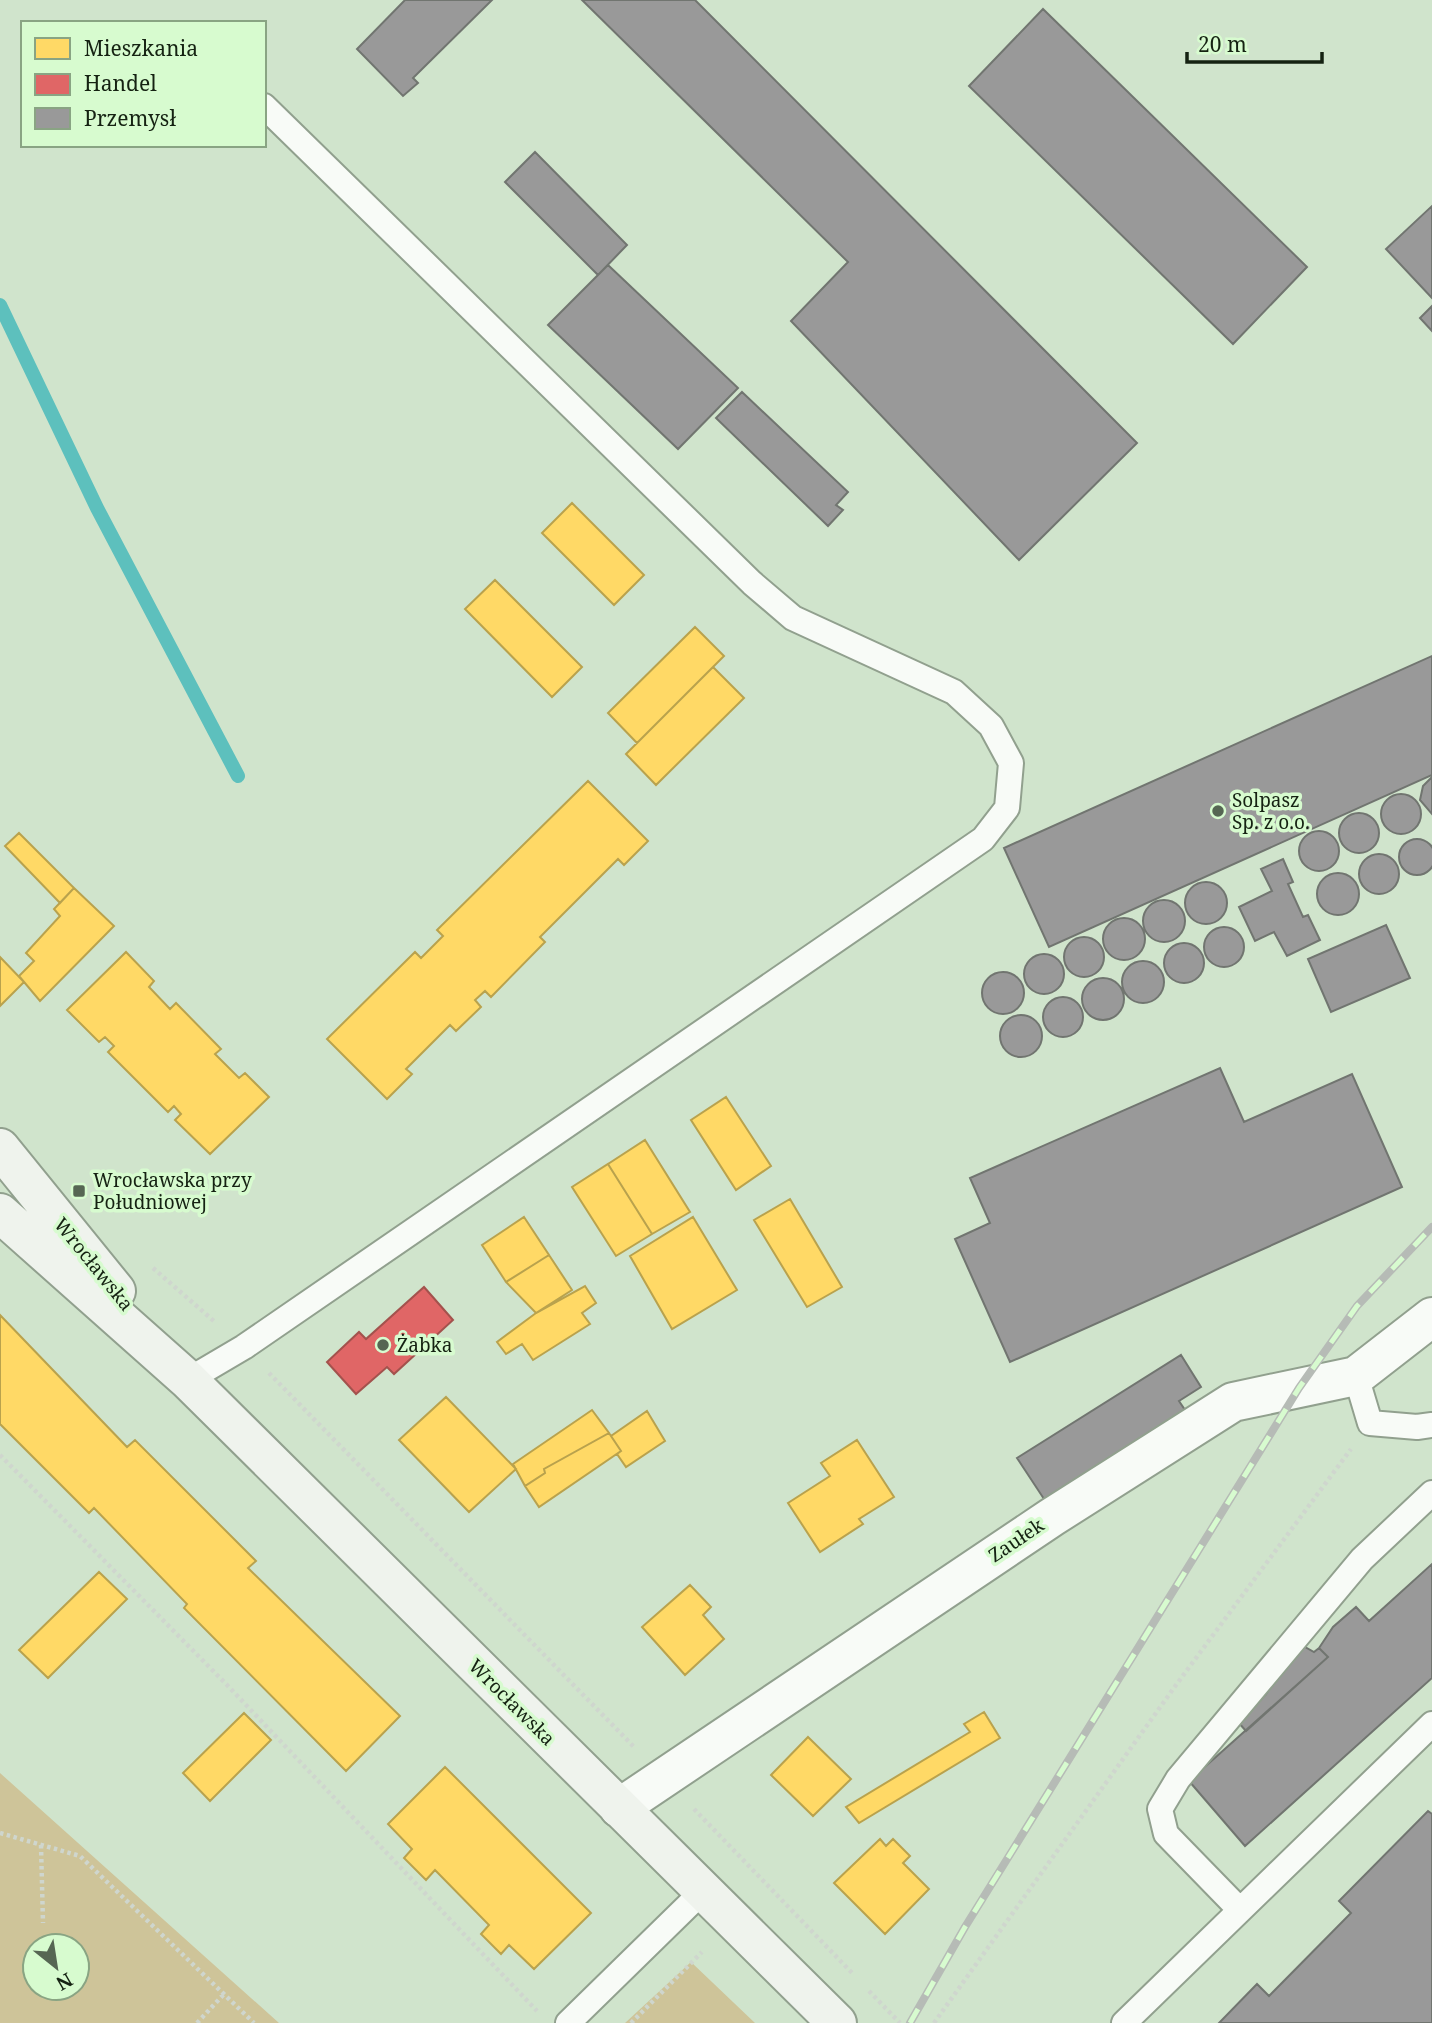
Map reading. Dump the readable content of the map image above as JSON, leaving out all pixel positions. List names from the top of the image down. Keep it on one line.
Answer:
{"streets":{"street":["Wrocławska","Zaułek"]},"crossings":[["Wrocławska","Zaułek"]],"places":{"other":["Solpasz Sp. z o.o.","Żabka"],"transit":["Wrocławska przy Południowej"]},"legend":["Mieszkania","Handel","Przemysł"],"scale_bar":"20 m","north":"bottom right"}
